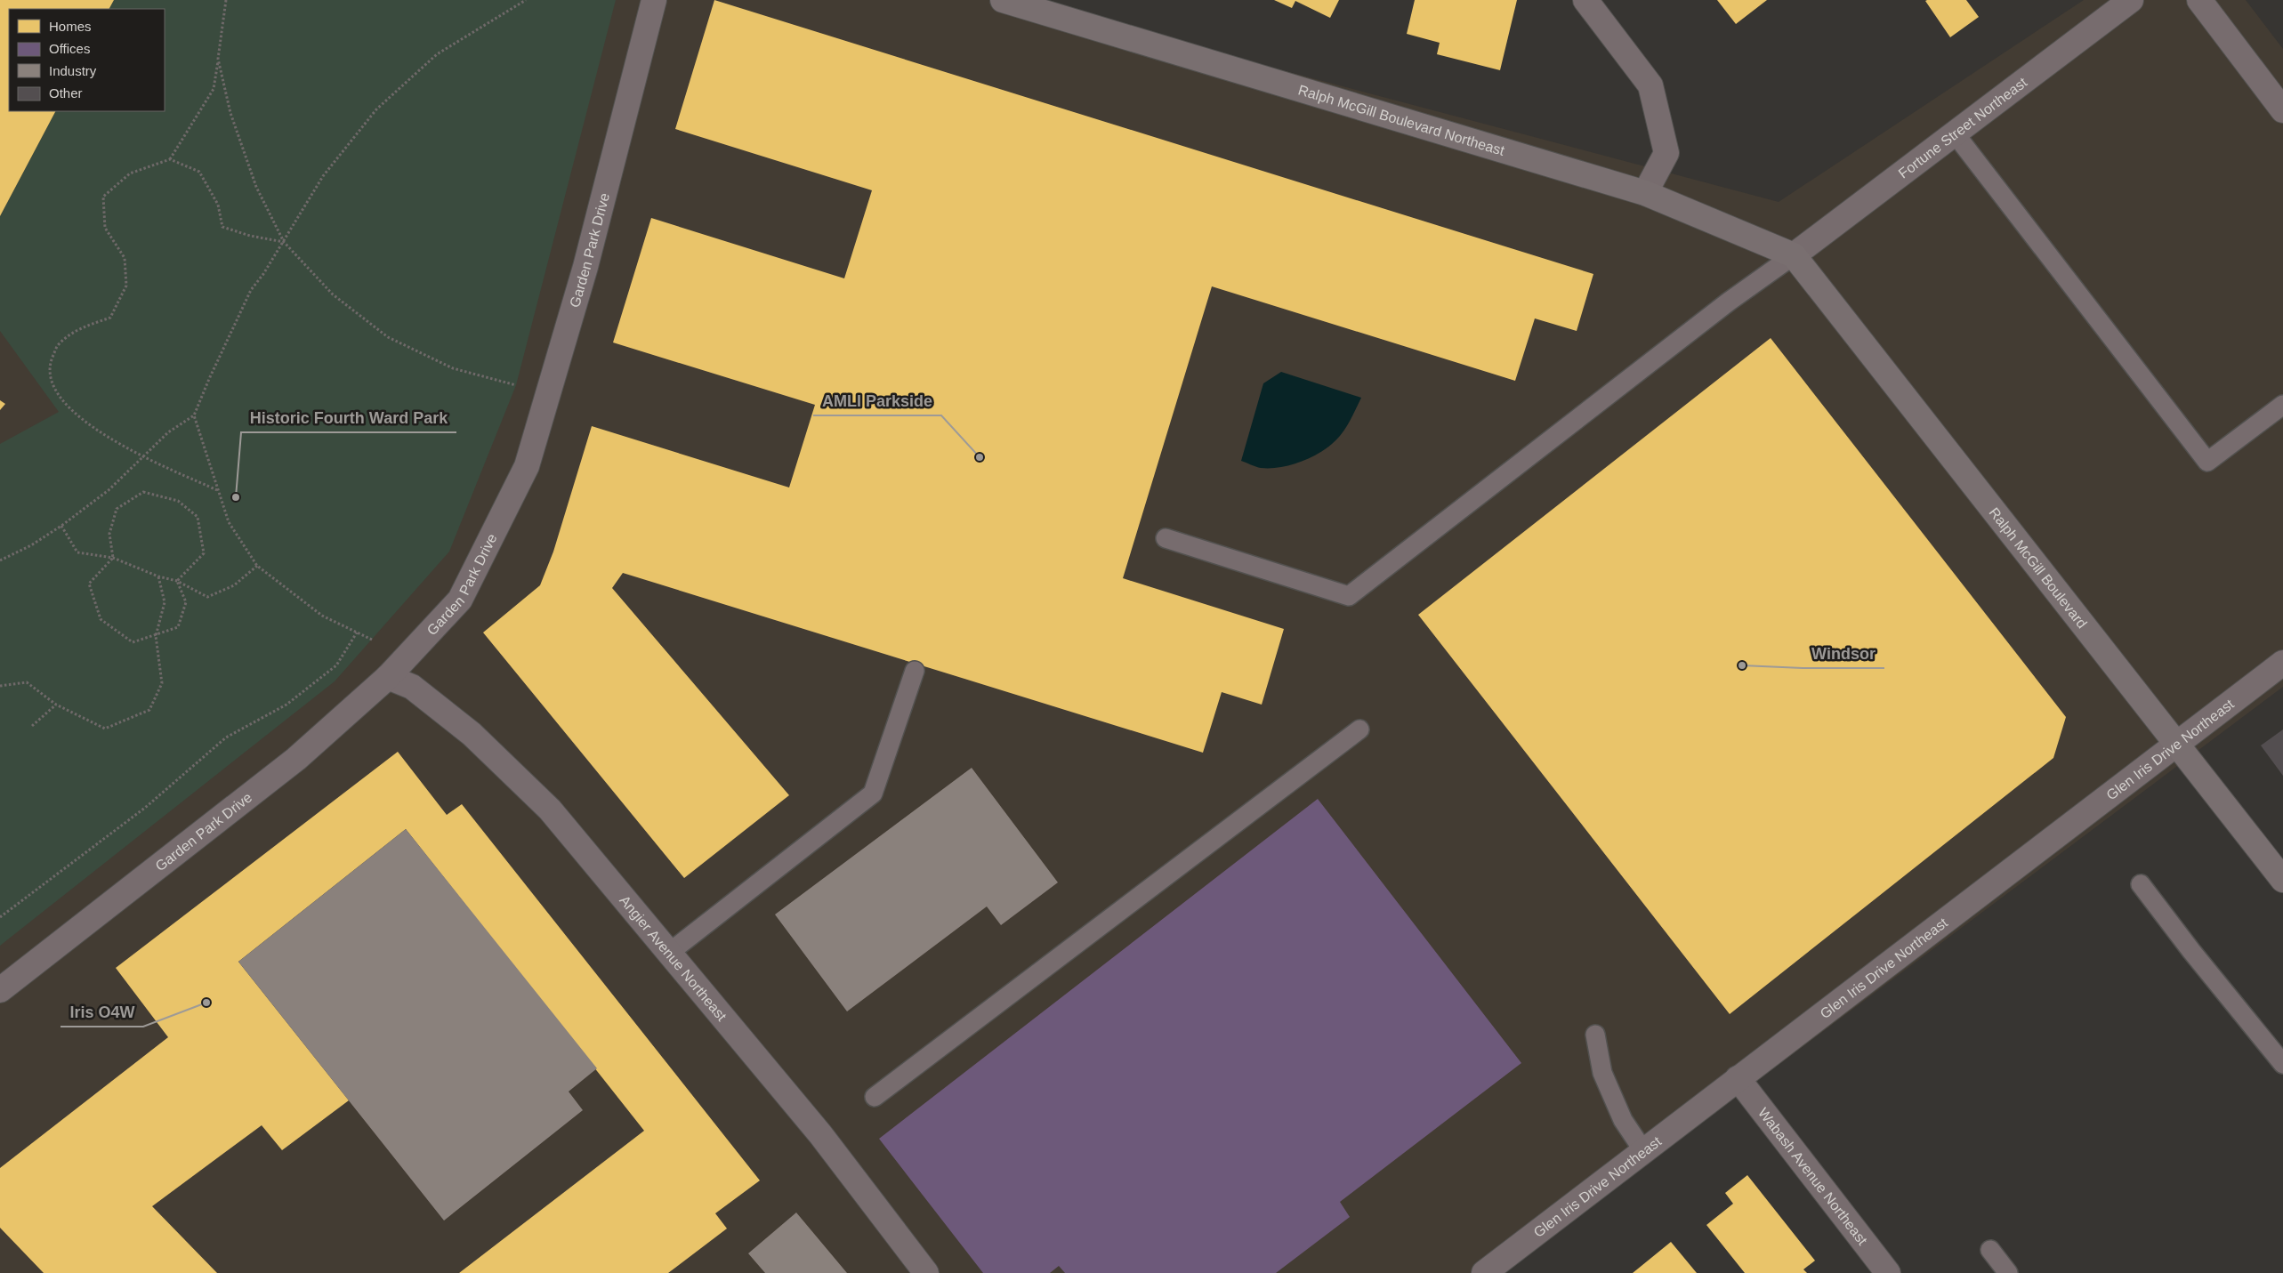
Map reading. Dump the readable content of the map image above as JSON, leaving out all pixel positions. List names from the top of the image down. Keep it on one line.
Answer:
{"streets":{"main road":["Ralph McGill Boulevard Northeast","Ralph McGill Boulevard"],"street":["Fortune Street Northeast","Garden Park Drive","Glen Iris Drive Northeast","Angier Avenue Northeast","Wabash Avenue Northeast"]},"crossings":[["Ralph McGill Boulevard Northeast","Fortune Street Northeast"],["Ralph McGill Boulevard Northeast","Ralph McGill Boulevard"],["Fortune Street Northeast","Ralph McGill Boulevard"],["Garden Park Drive","Angier Avenue Northeast"],["Ralph McGill Boulevard","Glen Iris Drive Northeast"],["Glen Iris Drive Northeast","Wabash Avenue Northeast"]],"places":["AMLI Parkside","Historic Fourth Ward Park","Windsor","Iris O4W"],"legend":["Homes","Offices","Industry","Other"]}
